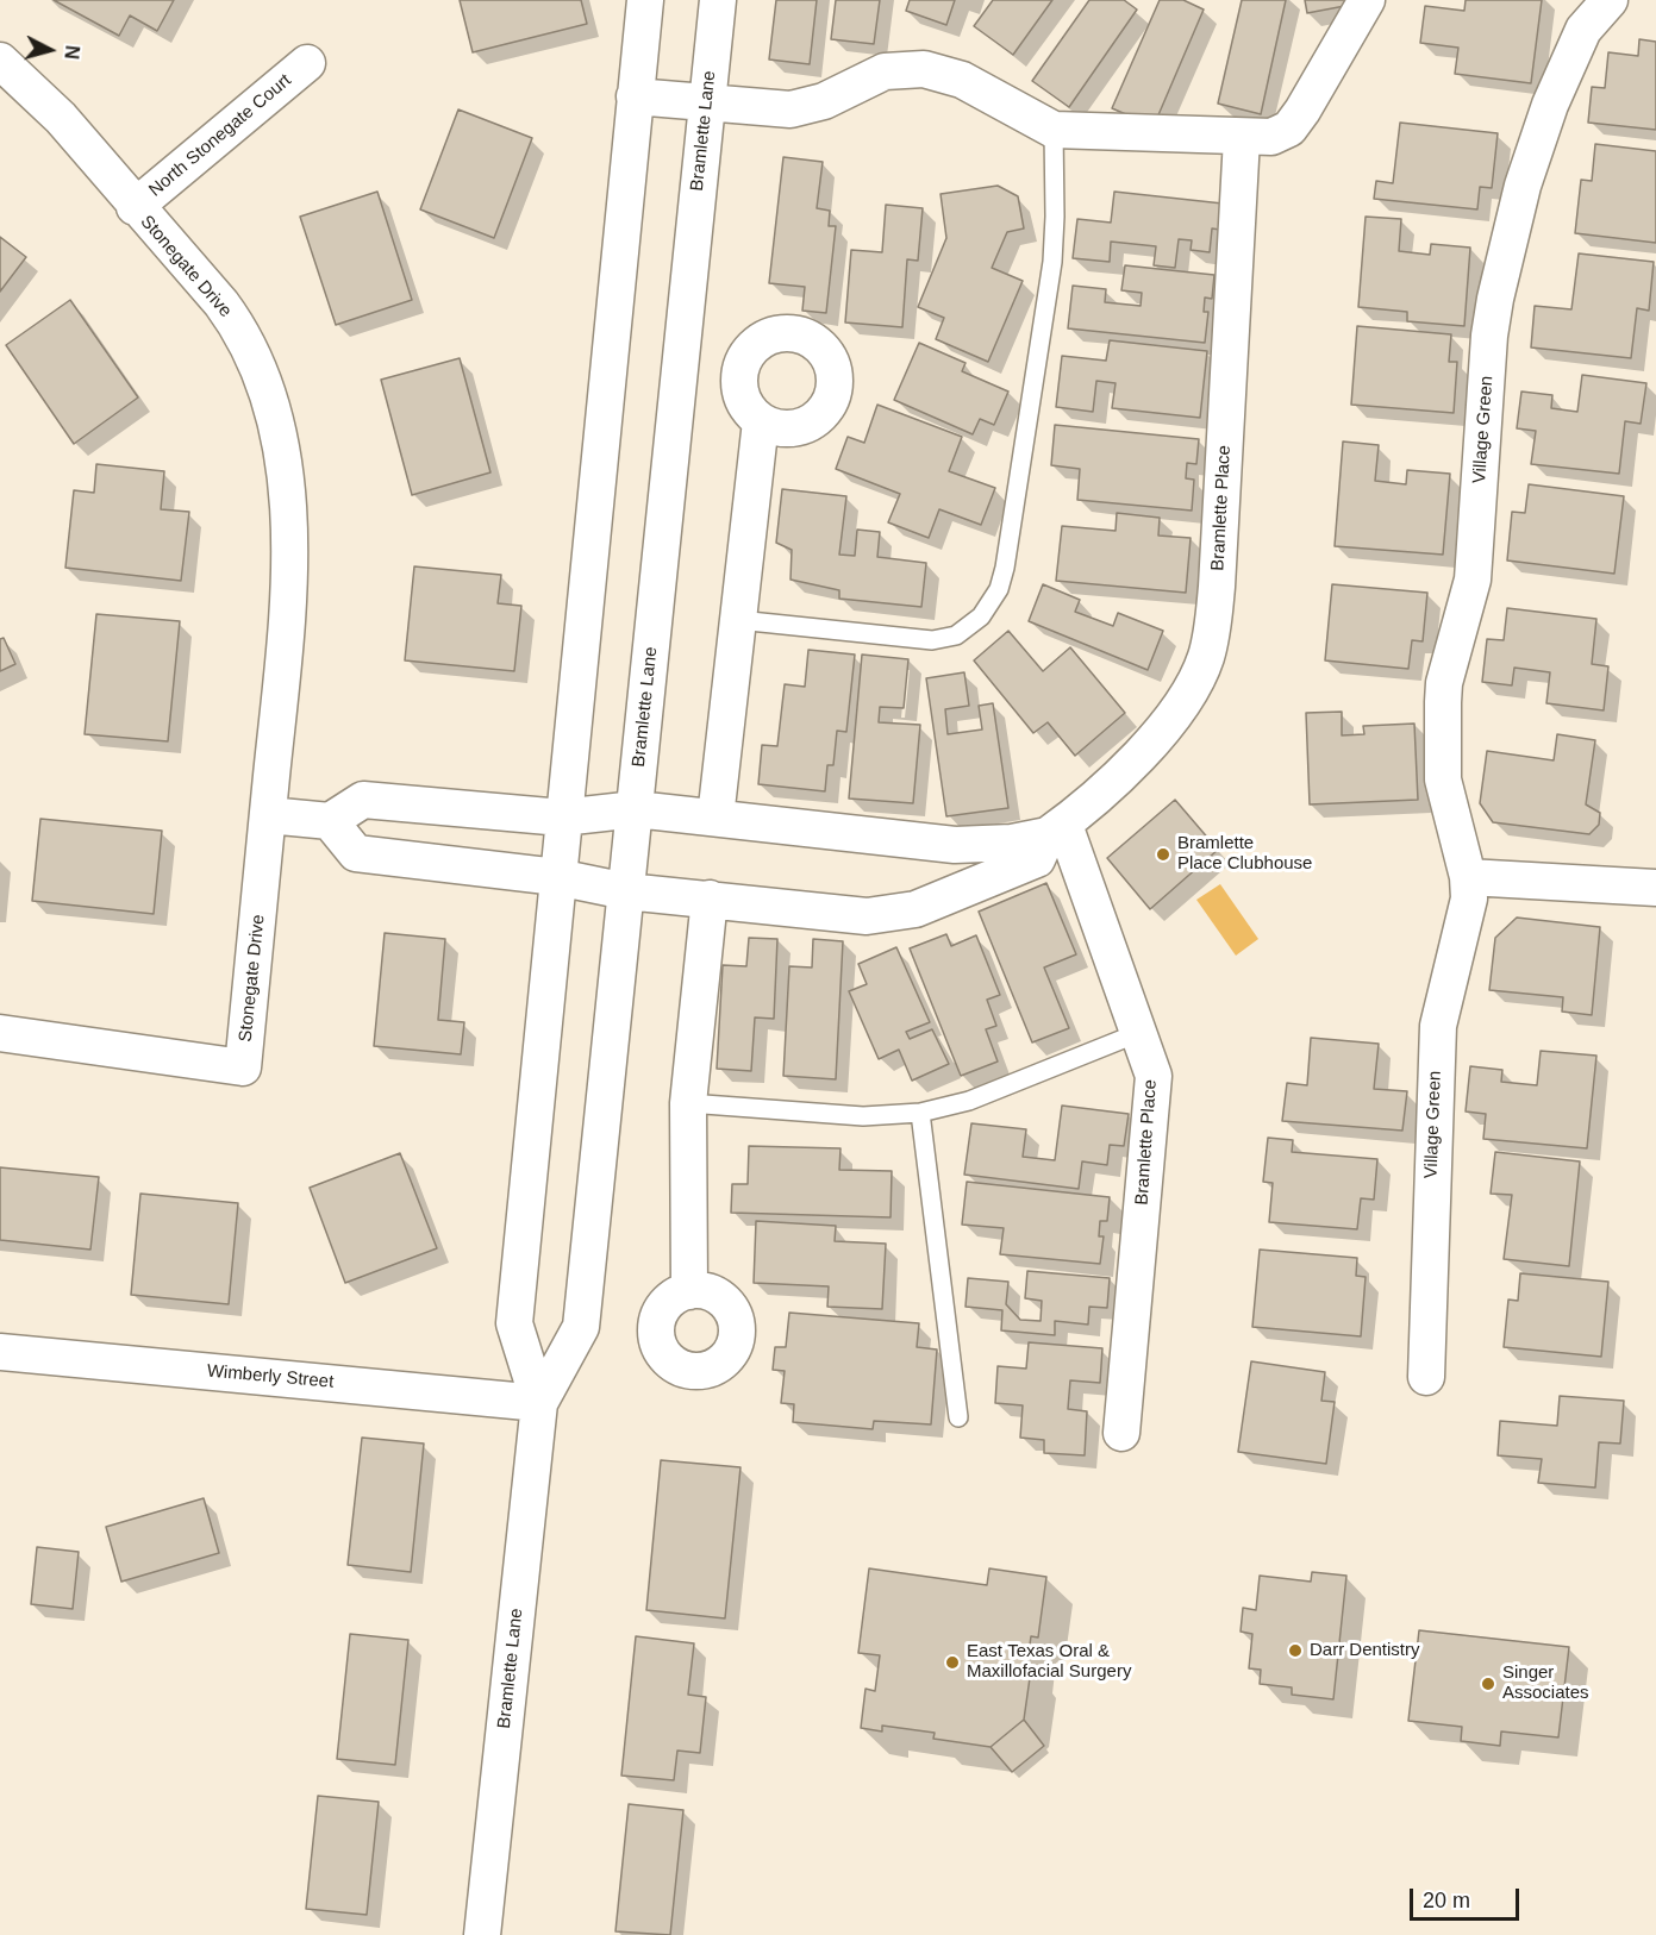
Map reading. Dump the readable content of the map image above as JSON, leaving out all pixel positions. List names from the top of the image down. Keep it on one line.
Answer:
{"streets":{"street":["Bramlette Lane","North Stonegate Court","Stonegate Drive","Village Green","Bramlette Place","Wimberly Street"]},"crossings":[["Bramlette Lane","Bramlette Place"],["Bramlette Lane","Wimberly Street"],["North Stonegate Court","Stonegate Drive"]],"places":["Bramlette Place Clubhouse","Darr Dentistry","East Texas Oral & Maxillofacial Surgery","Singer Associates"],"scale_bar":"20 m","north":"right"}
